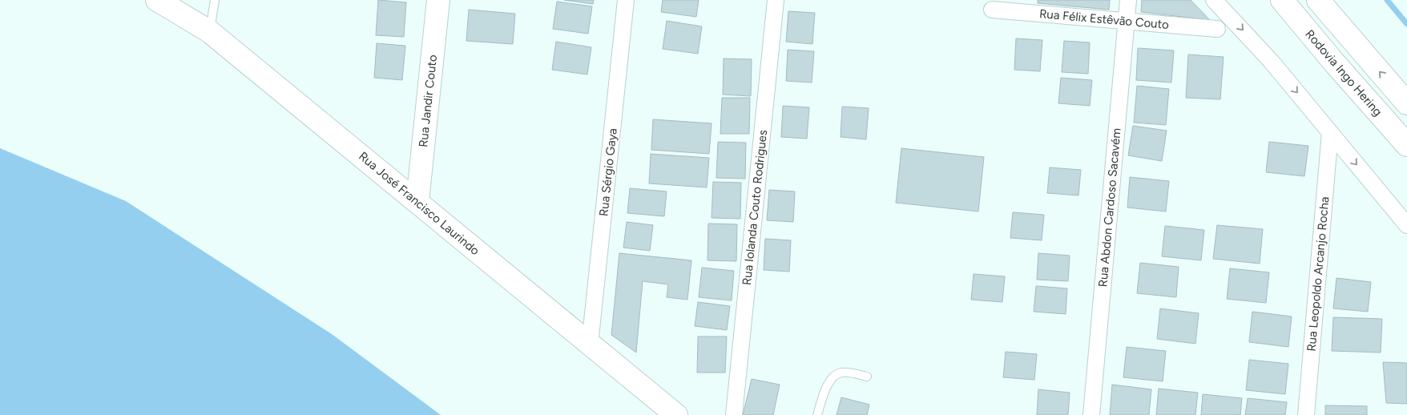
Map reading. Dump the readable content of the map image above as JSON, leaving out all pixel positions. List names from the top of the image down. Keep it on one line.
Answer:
{"streets":{"main road":["Rodovia Ingo Hering","Rua Jandir Couto","Rua José Francisco Laurindo"],"street":["Rua Félix Estêvão Couto","Rua Sérgio Gaya","Rua Iolanda Couto Rodrigues","Rua Abdon Cardoso Sacavém","Rua Leopoldo Arcanjo Rocha"]},"crossings":[["Rua Félix Estêvão Couto","Rua Abdon Cardoso Sacavém"],["Rua Jandir Couto","Rua José Francisco Laurindo"],["Rua Sérgio Gaya","Rua José Francisco Laurindo"]]}
